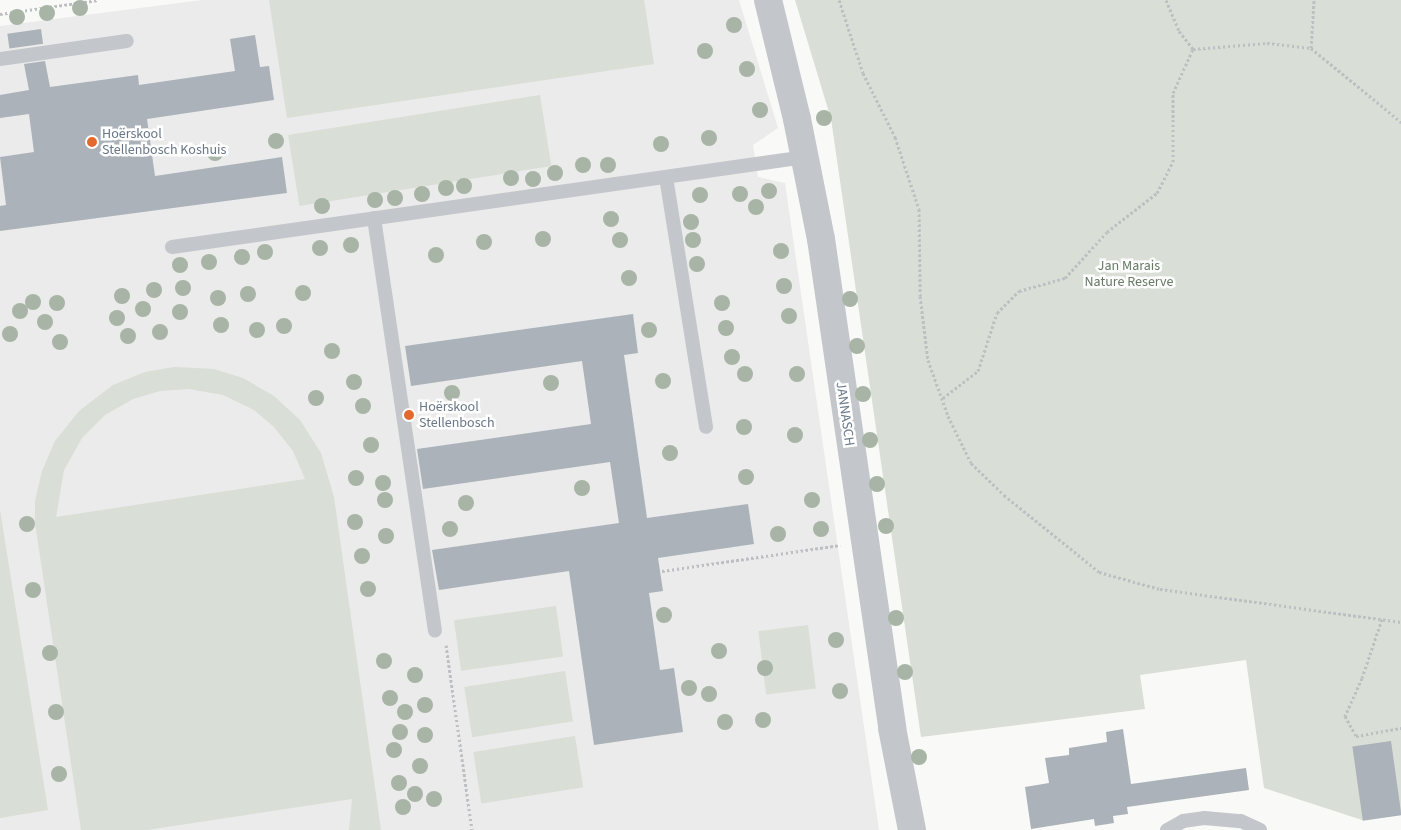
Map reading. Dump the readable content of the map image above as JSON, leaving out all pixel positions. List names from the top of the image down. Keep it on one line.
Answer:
{"streets":{"street":["JANNASCH"]},"parks":["Jan Marais Nature Reserve"],"places":["Hoërskool Stellenbosch Koshuis","Hoërskool Stellenbosch"]}
